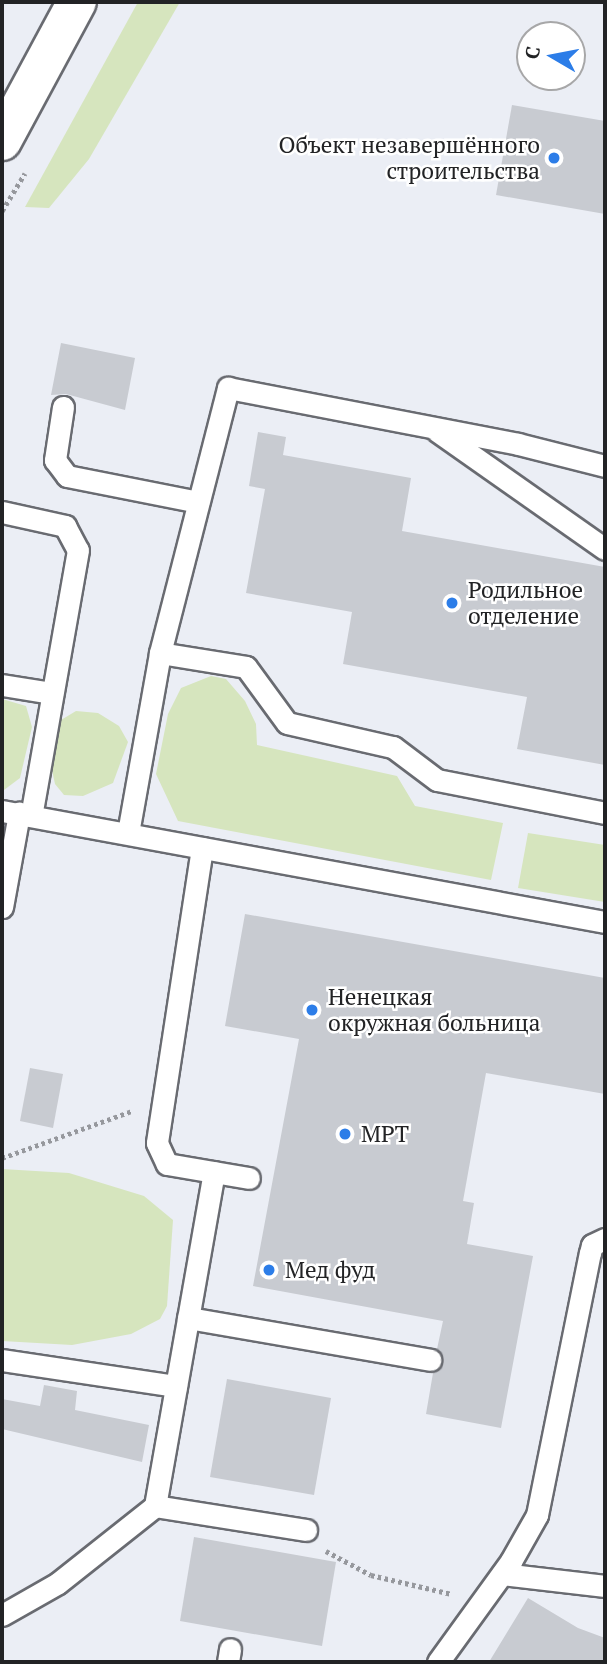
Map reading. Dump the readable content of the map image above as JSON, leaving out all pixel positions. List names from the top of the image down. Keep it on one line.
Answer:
{"places":["Объект незавершённого строительства","Родильное отделение","Ненецкая окружная больница","МРТ","Мед фуд"],"north":"left"}
